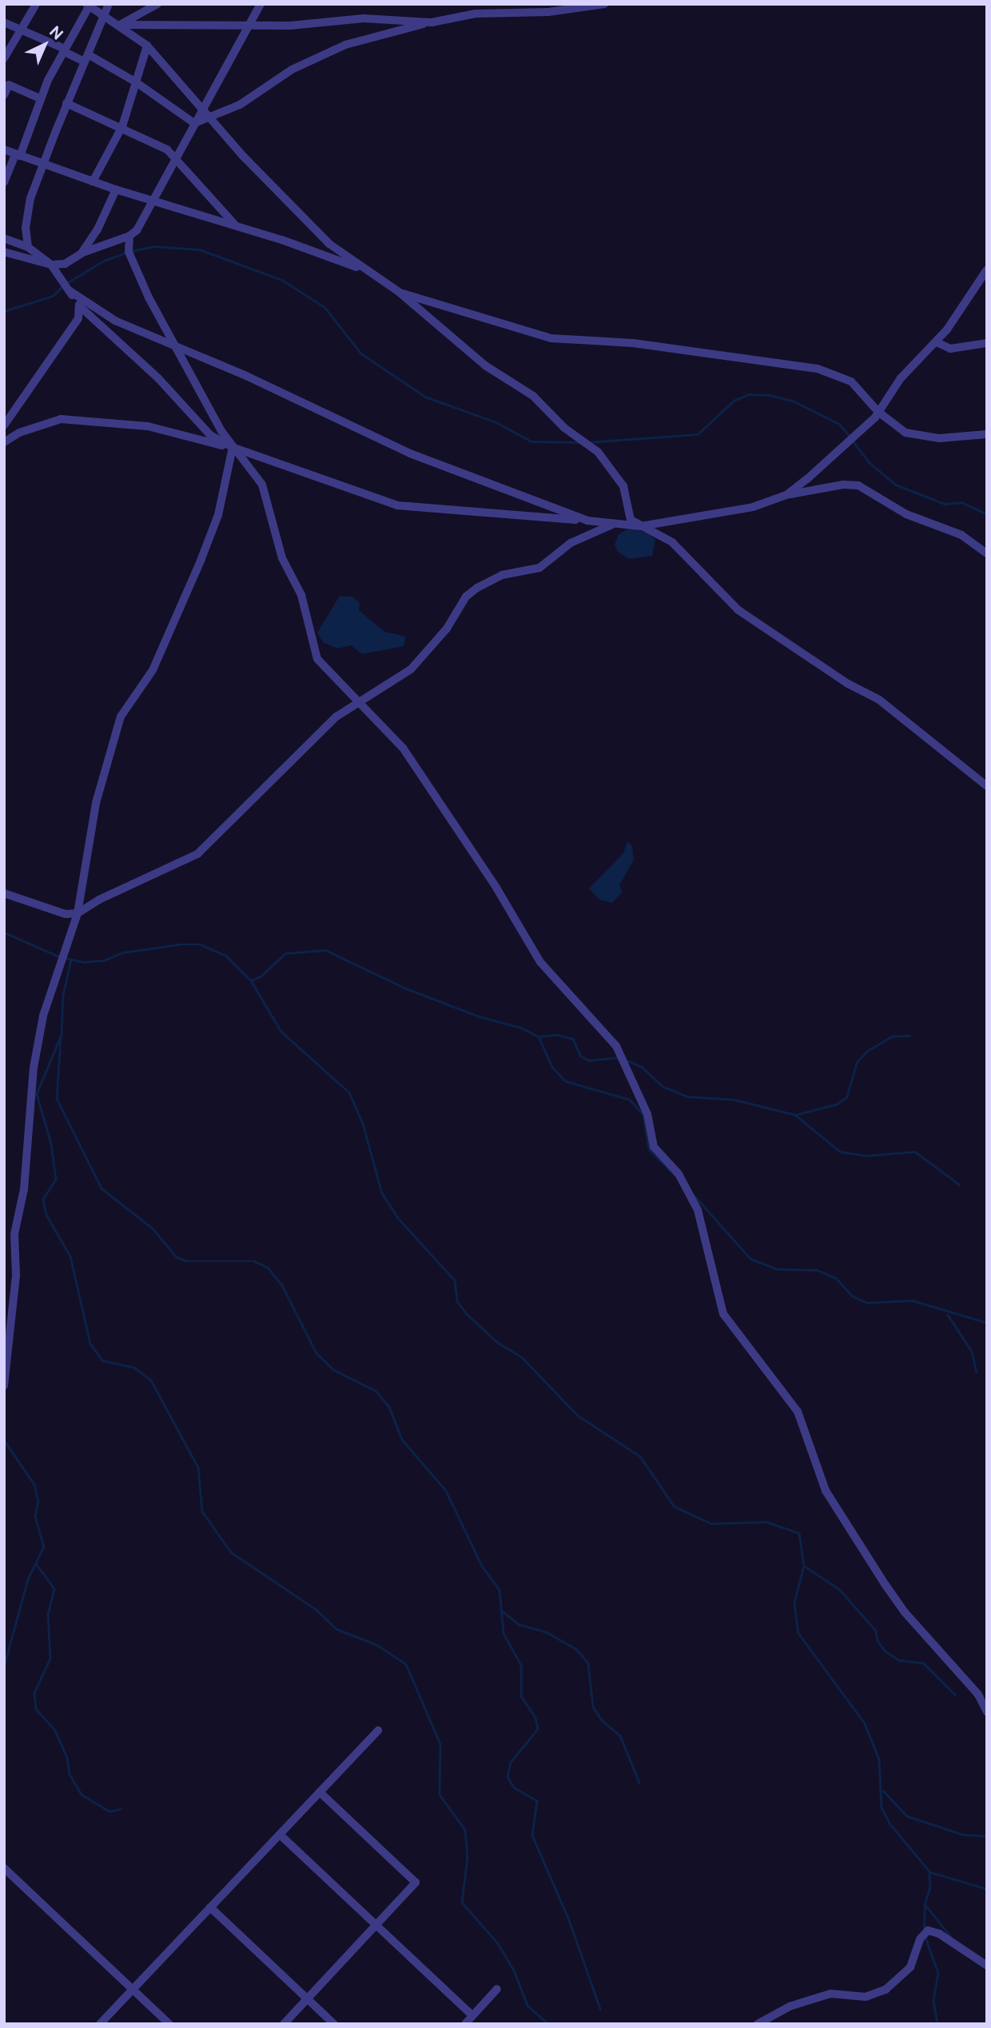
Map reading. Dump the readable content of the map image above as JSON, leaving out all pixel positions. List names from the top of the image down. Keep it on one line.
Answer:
{"north":"top right"}
